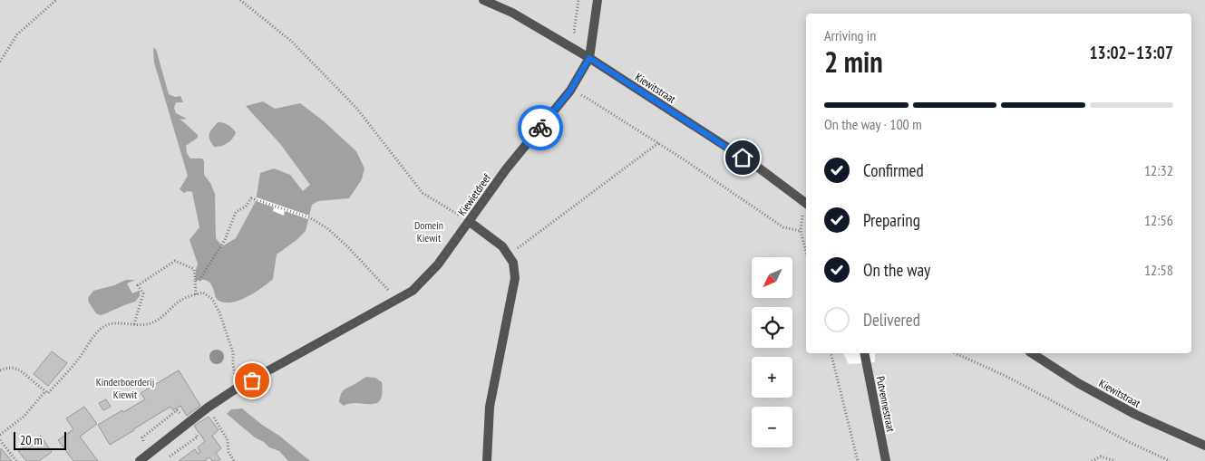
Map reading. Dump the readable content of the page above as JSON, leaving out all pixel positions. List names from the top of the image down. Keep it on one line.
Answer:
{"streets":{"street":["Kiewitstraat","Kiewietdreef","Putvennestraat"]},"crossings":[["Kiewitstraat","Kiewietdreef"]],"parks":["Domein Kiewit","Kinderboerderij Kiewit"],"scale_bar":"20 m","north":"bottom left","page":{"heading":["2 min","Arriving in","13:02–13:07"],"bar":"On the way · 100 m","list":[["Confirmed","12:32"],["Preparing","12:56"],["On the way","12:58"],"Delivered"],"map_buttons":["+","−"],"scale":"20 m"}}
